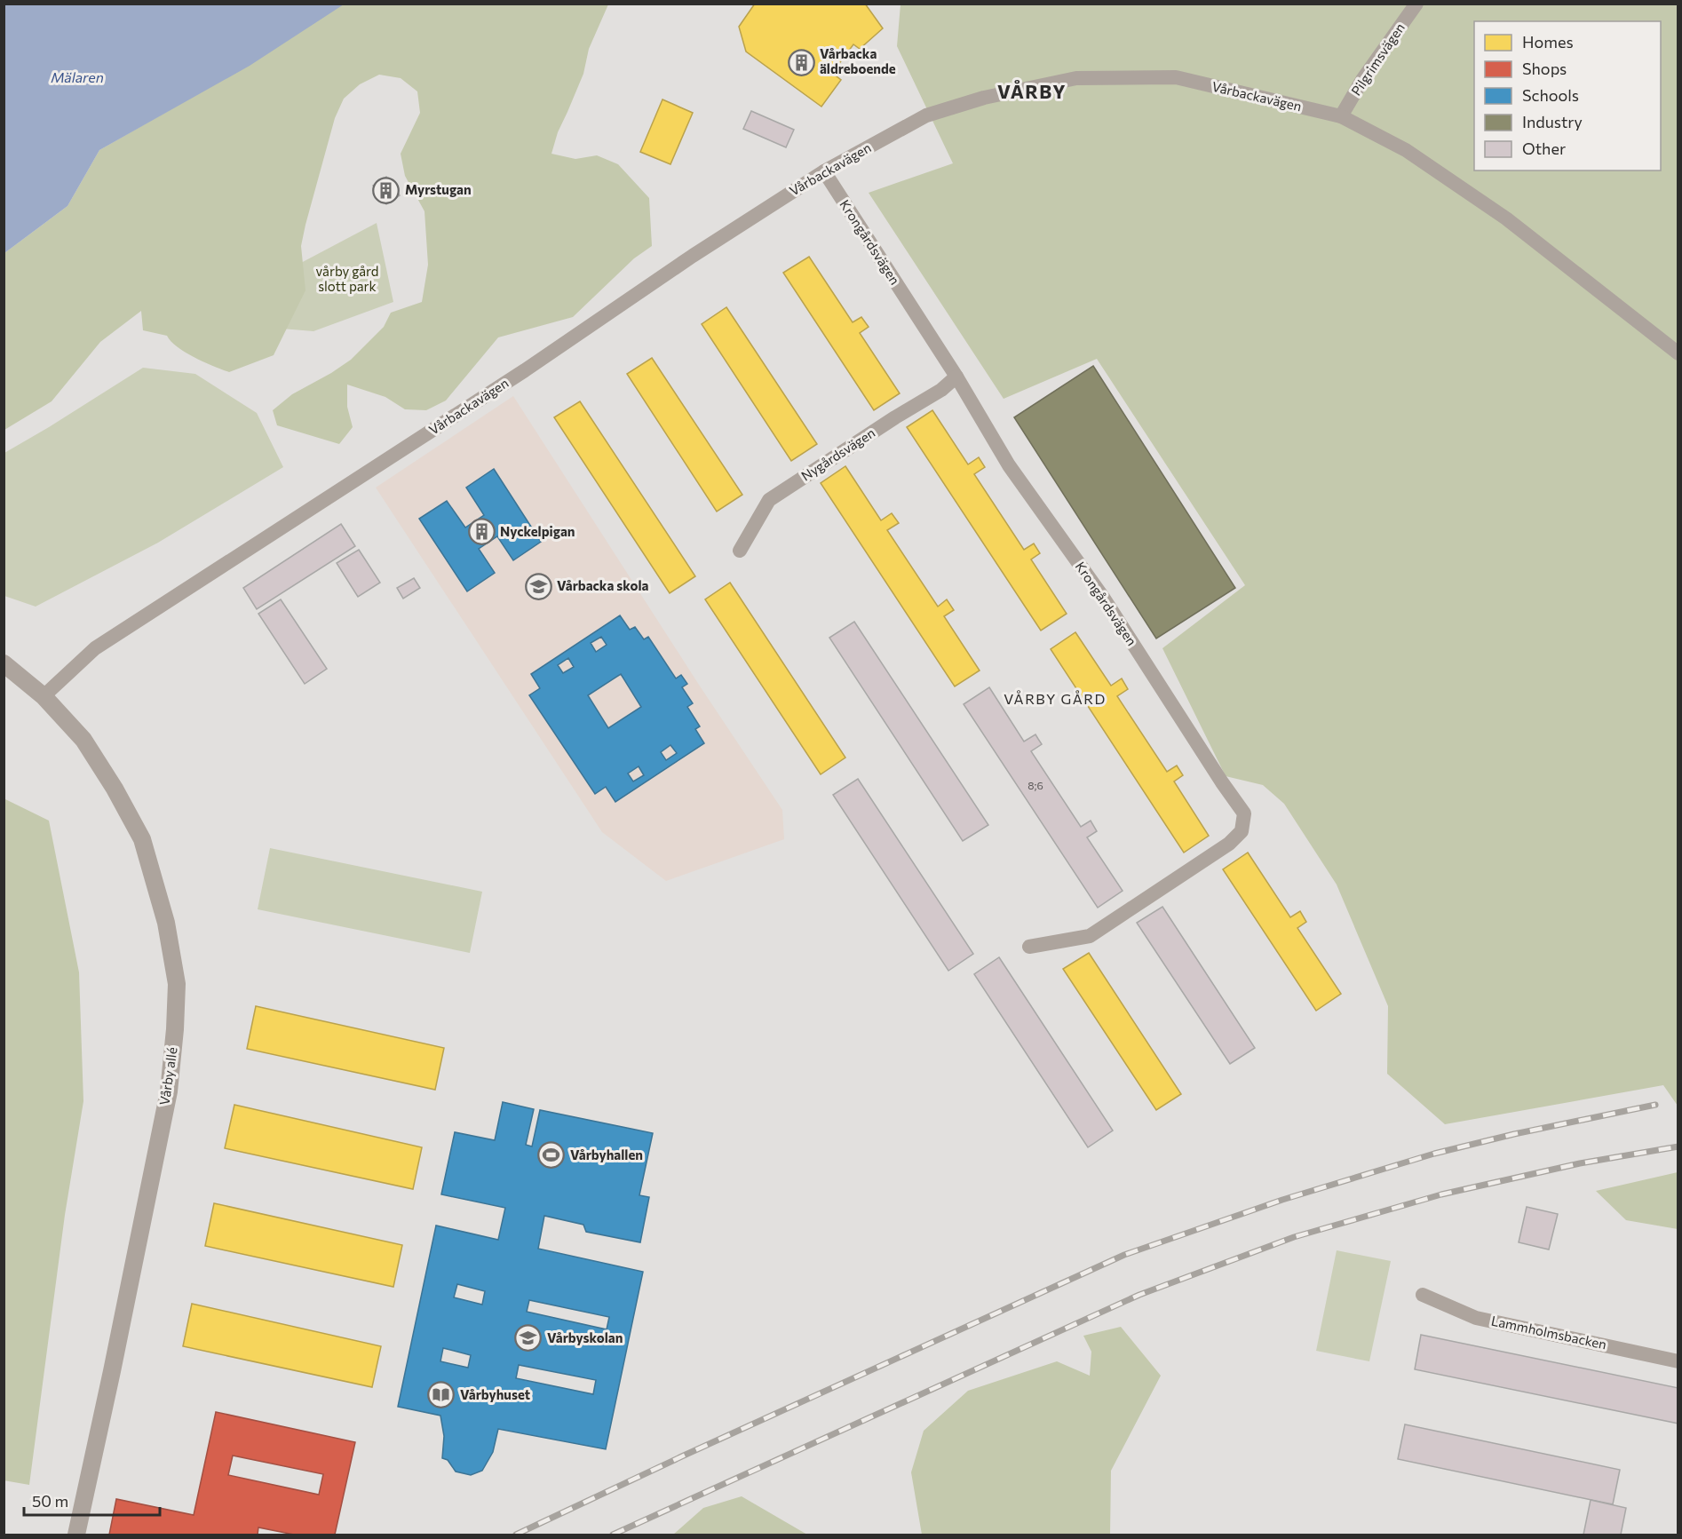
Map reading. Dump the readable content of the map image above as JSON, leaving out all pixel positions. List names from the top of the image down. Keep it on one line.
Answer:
{"streets":{"street":["Pilgrimsvägen","Vårbackavägen","Krongårdsvägen","Nygårdsvägen","Vårby allé","Lammholmsbacken"]},"crossings":[["Pilgrimsvägen","Vårbackavägen"],["Vårbackavägen","Krongårdsvägen"],["Vårbackavägen","Vårby allé"],["Krongårdsvägen","Nygårdsvägen"]],"districts":["VÅRBY","VÅRBY GÅRD"],"water":["Mälaren"],"parks":["vårby gård slott park"],"places":{"building":["Vårbacka äldreboende","Myrstugan","Nyckelpigan"],"school or university":["Vårbacka skola","Vårbyskolan"],"sports":["Vårbyhallen"],"library":["Vårbyhuset"]},"house_numbers":["8;6"],"legend":["Homes","Shops","Schools","Industry","Other"],"scale_bar":"50 m"}
